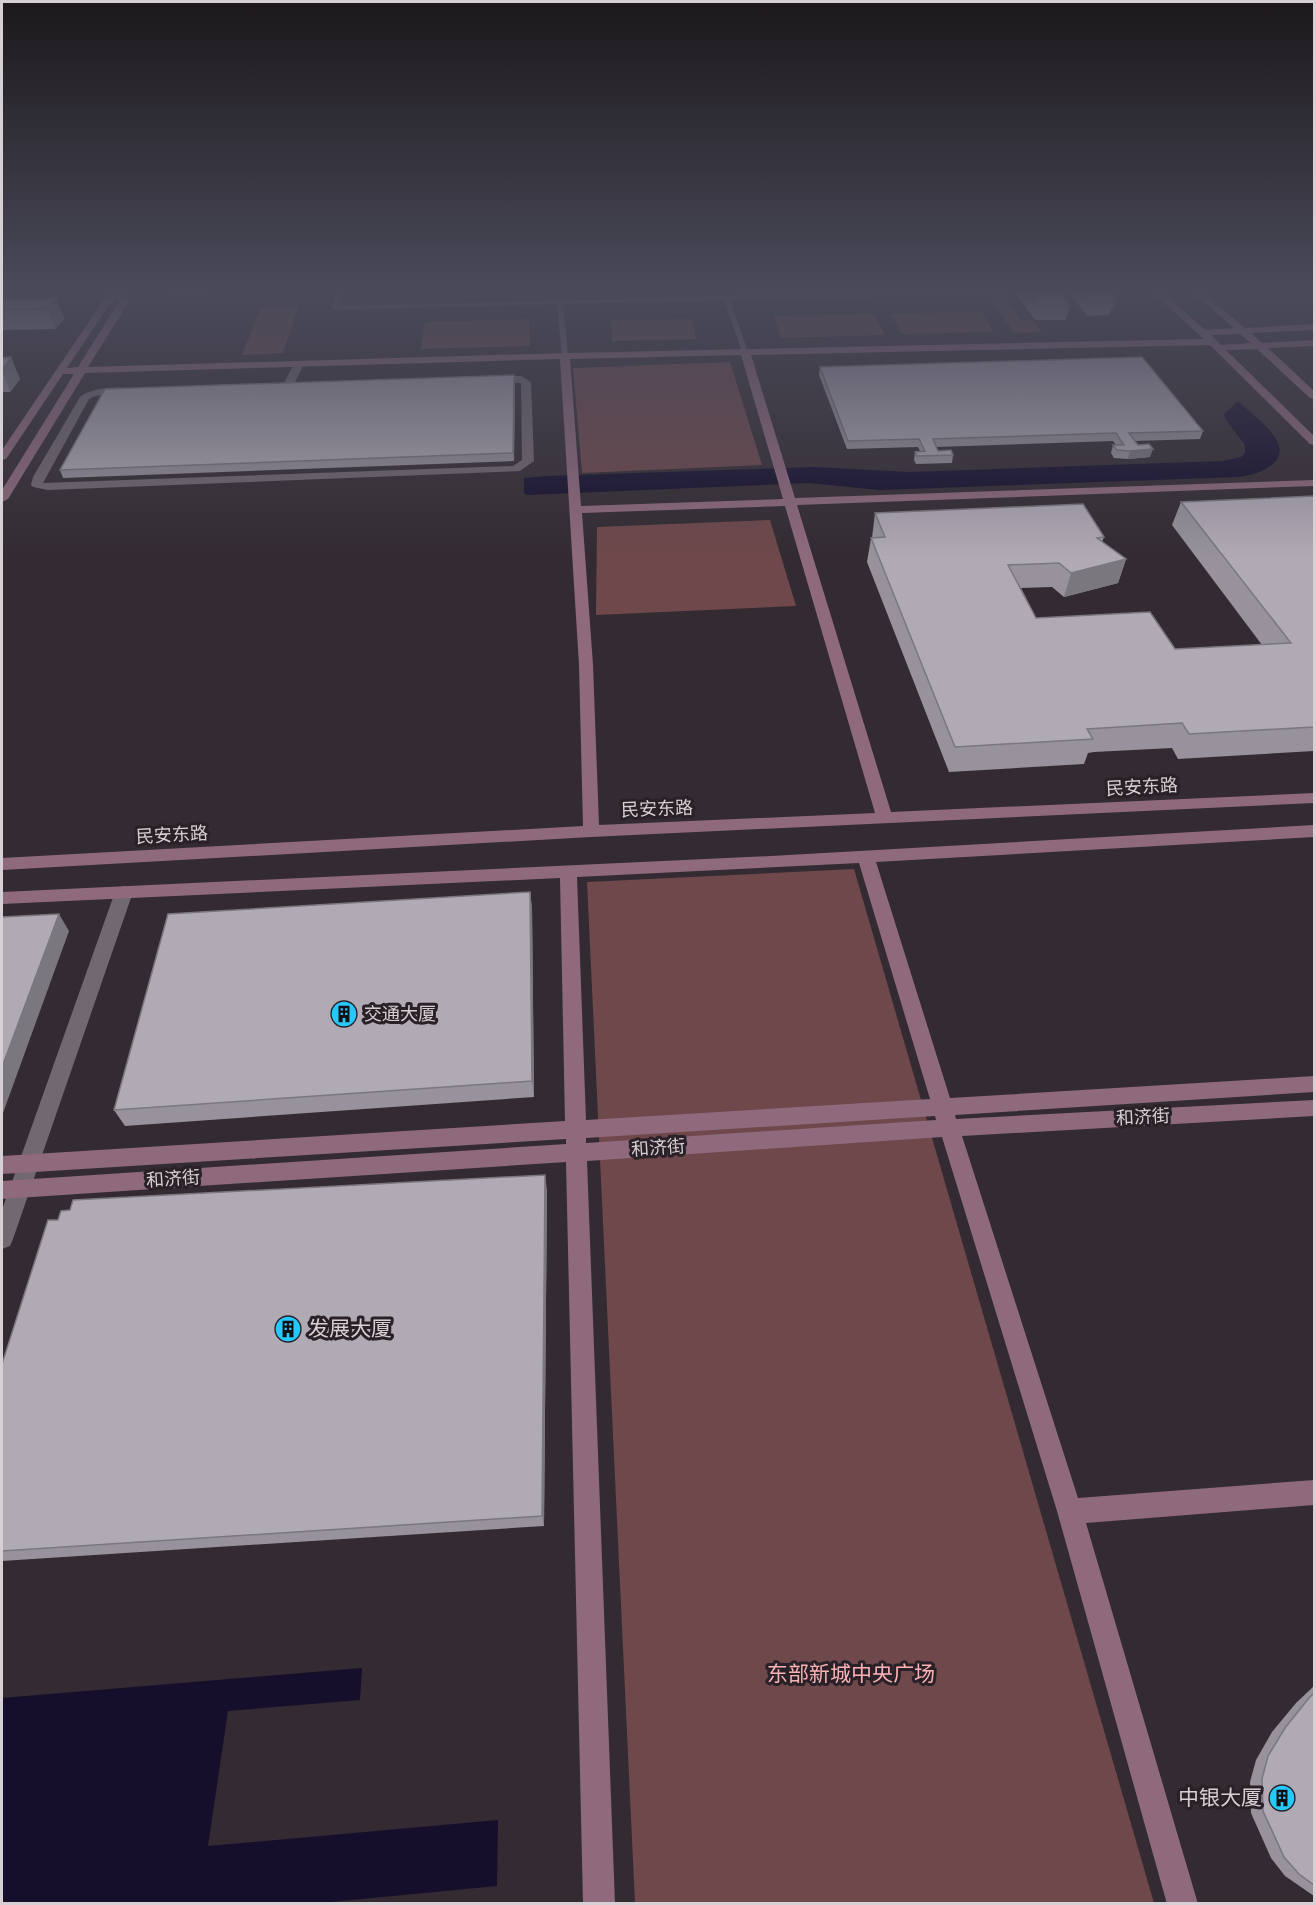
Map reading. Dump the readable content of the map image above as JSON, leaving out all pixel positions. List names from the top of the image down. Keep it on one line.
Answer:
{"streets":{"street":["民安东路","和济街"]},"parks":["东部新城中央广场"],"places":{"building":["交通大厦","发展大厦","中银大厦"]}}
